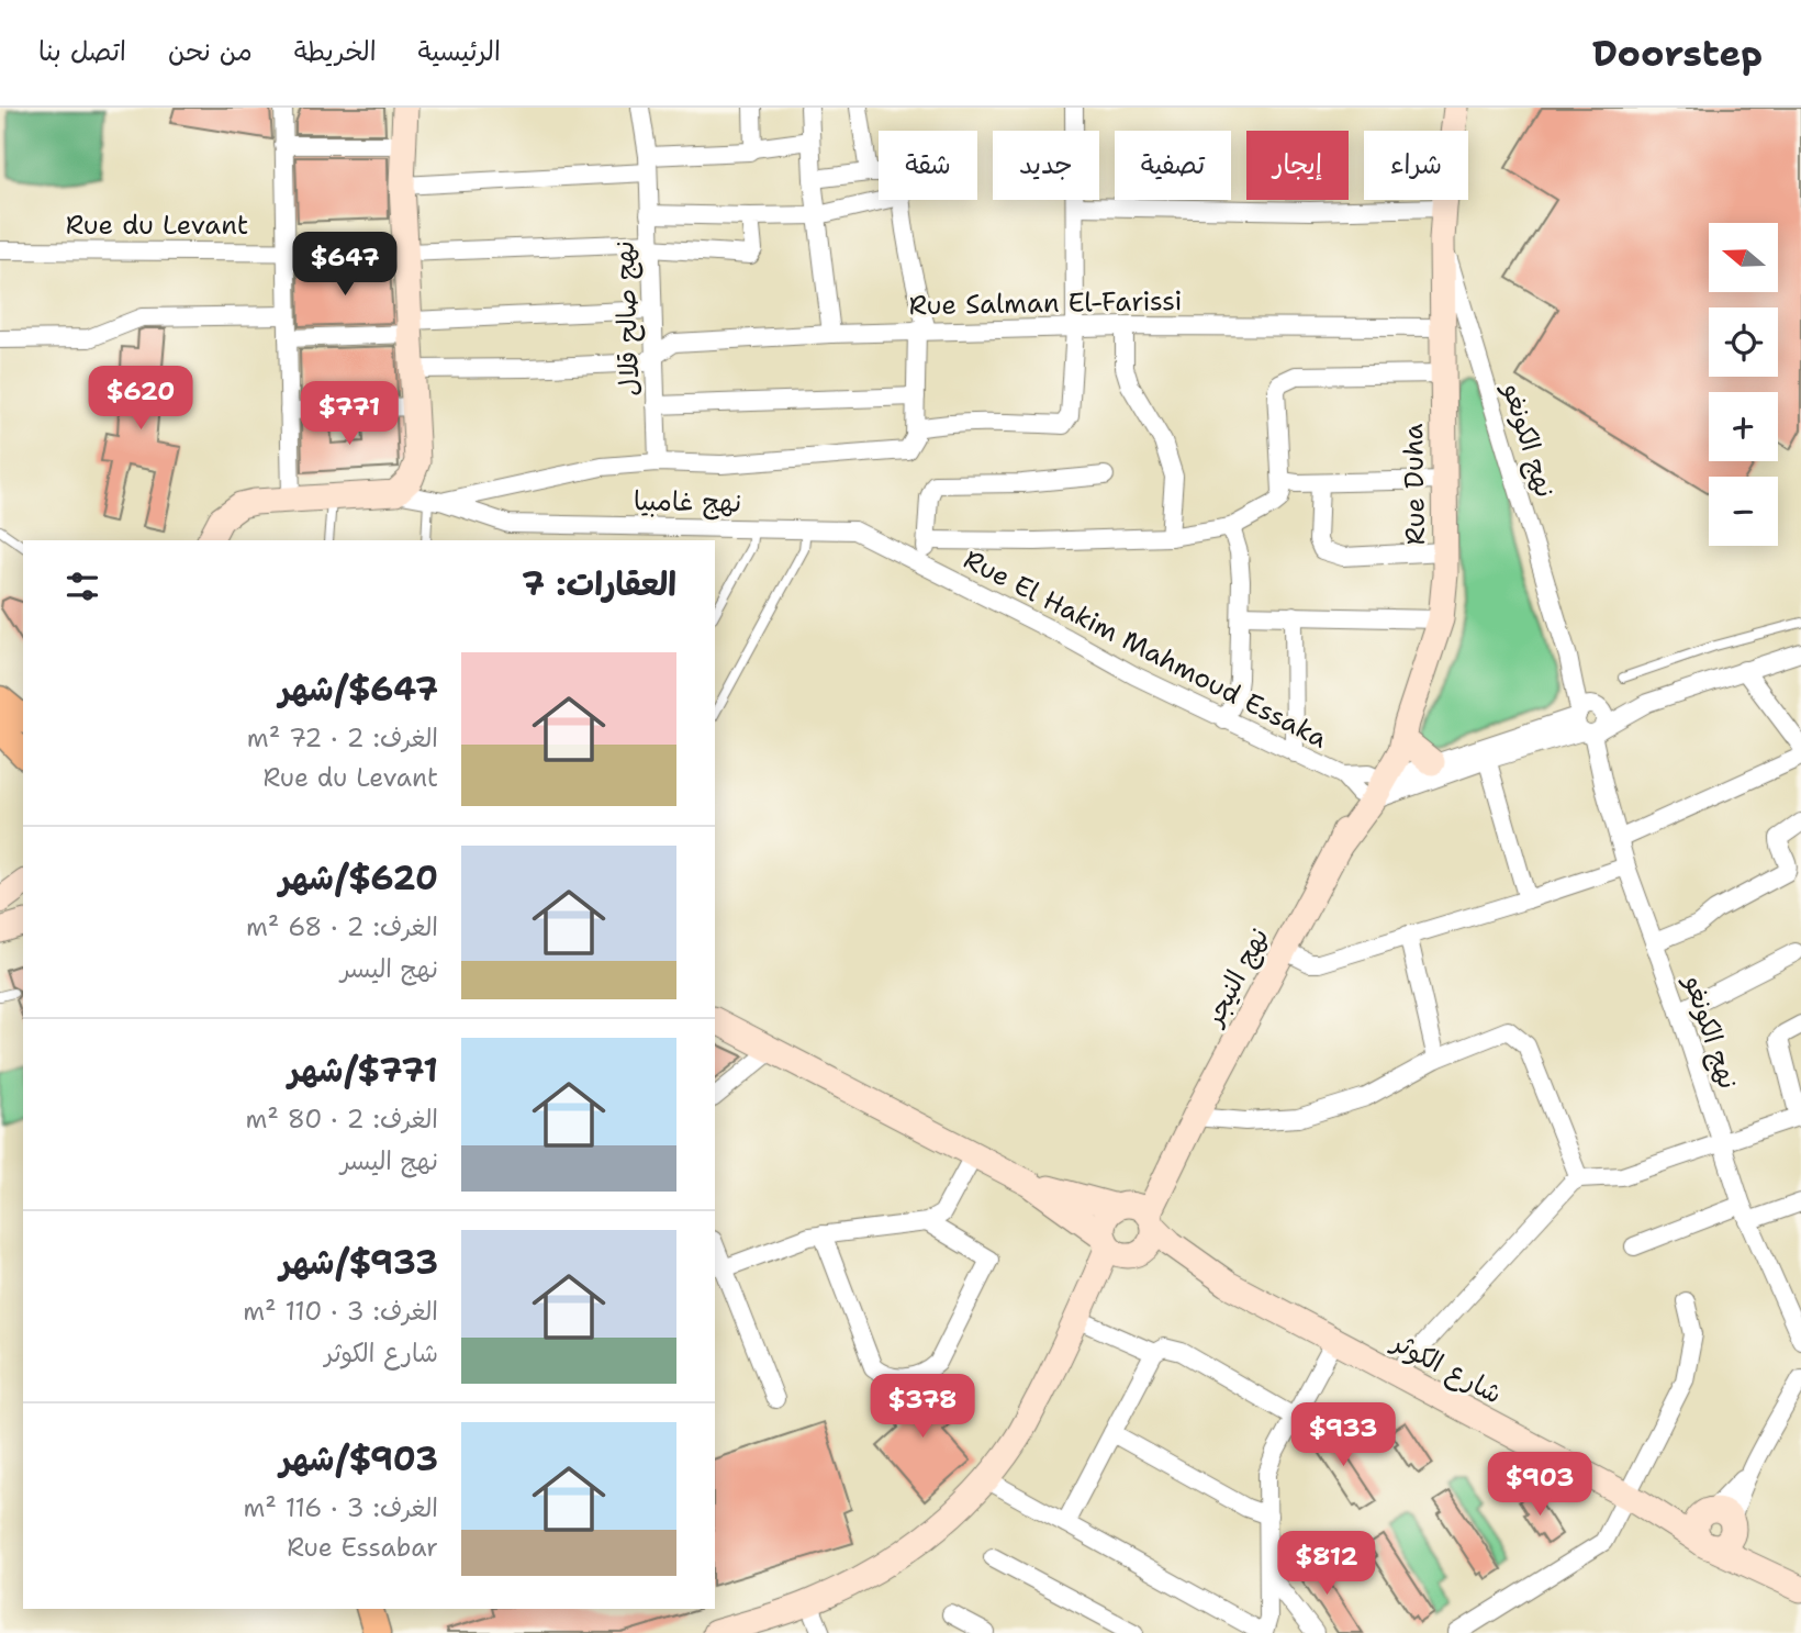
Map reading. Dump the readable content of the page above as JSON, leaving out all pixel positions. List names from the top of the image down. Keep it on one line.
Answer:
{"streets":{"main road":["Rue Duha","نهج النيجر","شارع الكوثر"],"street":["Rue du Levant","Rue Salman El-Farissi","نهج صالح قلال","نهج الكونغو","نهج غامبيا","Rue El Hakim Mahmoud Essaka"]},"crossings":[["Rue du Levant","نهج صالح قلال"],["Rue Salman El-Farissi","نهج صالح قلال"],["Rue Salman El-Farissi","Rue Duha"],["نهج الكونغو","Rue Duha"],["Rue Duha","Rue El Hakim Mahmoud Essaka"],["Rue Duha","نهج النيجر"],["نهج غامبيا","Rue El Hakim Mahmoud Essaka"],["Rue El Hakim Mahmoud Essaka","نهج النيجر"],["نهج النيجر","شارع الكوثر"]],"north":"left","page":{"header":"Doorstep","nav":["الرئيسية","الخريطة","من نحن","اتصل بنا"],"chip":["شراء","إيجار","تصفية","جديد","شقة"],"map_buttons":["+","−"],"price":["$647","$620","$771","$378","$933","$903","$812"],"heading":"العقارات: 7","list":[{"name":"$647/شهر","note":"الغرف: 2 · 72 m² · Rue du Levant"},{"name":"$620/شهر","note":"الغرف: 2 · 68 m² · نهج اليسر"},{"name":"$771/شهر","note":"الغرف: 2 · 80 m² · نهج اليسر"},{"name":"$933/شهر","note":"الغرف: 3 · 110 m² · شارع الكوثر"},{"name":"$903/شهر","note":"الغرف: 3 · 116 m² · Rue Essabar"}]}}
